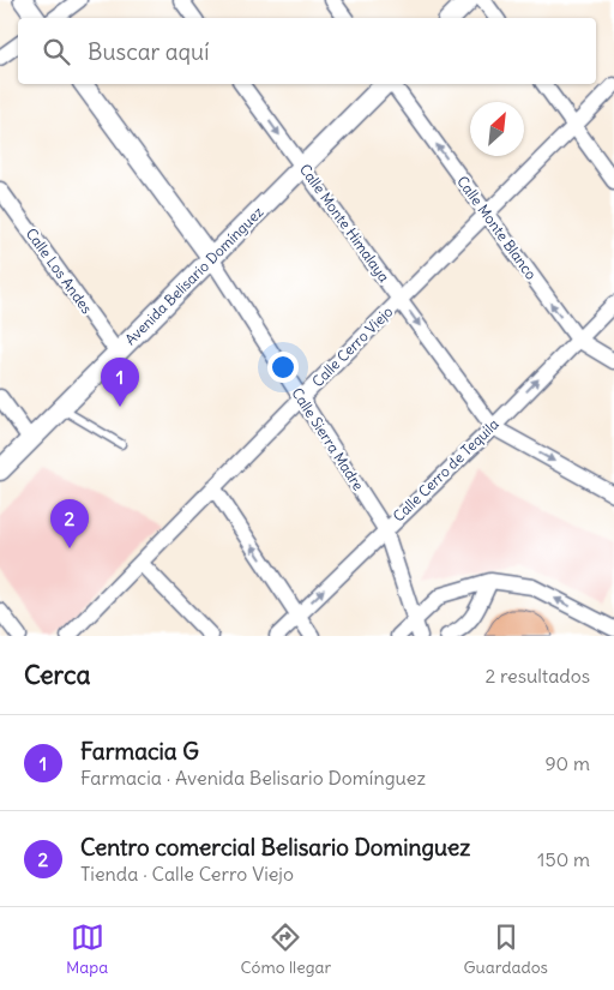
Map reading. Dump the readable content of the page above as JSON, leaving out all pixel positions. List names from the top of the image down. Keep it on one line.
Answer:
{"streets":{"main road":["Avenida Belisario Domínguez"],"street":["Calle Monte Himalaya","Calle Monte Blanco","Calle Los Andes","Calle Cerro Viejo","Calle Sierra Madre","Calle Cerro de Tequila"]},"crossings":[["Calle Monte Himalaya","Avenida Belisario Domínguez"],["Calle Monte Himalaya","Calle Cerro Viejo"],["Calle Monte Himalaya","Calle Cerro de Tequila"],["Calle Monte Blanco","Calle Cerro Viejo"],["Calle Monte Blanco","Calle Cerro de Tequila"],["Calle Los Andes","Avenida Belisario Domínguez"],["Avenida Belisario Domínguez","Calle Sierra Madre"],["Calle Cerro Viejo","Calle Sierra Madre"],["Calle Sierra Madre","Calle Cerro de Tequila"]],"one_way":["Calle Monte Himalaya"],"north":"top right","page":{"search":"Buscar aquí","pins":["1","2"],"heading":["Cerca","2 resultados"],"list":[{"mark":"1","name":"Farmacia G","note":"Farmacia · Avenida Belisario Domínguez","value":"90 m"},{"mark":"2","name":"Centro comercial Belisario Dominguez","note":"Tienda · Calle Cerro Viejo","value":"150 m"}],"nav":["Mapa","Cómo llegar","Guardados"]}}
